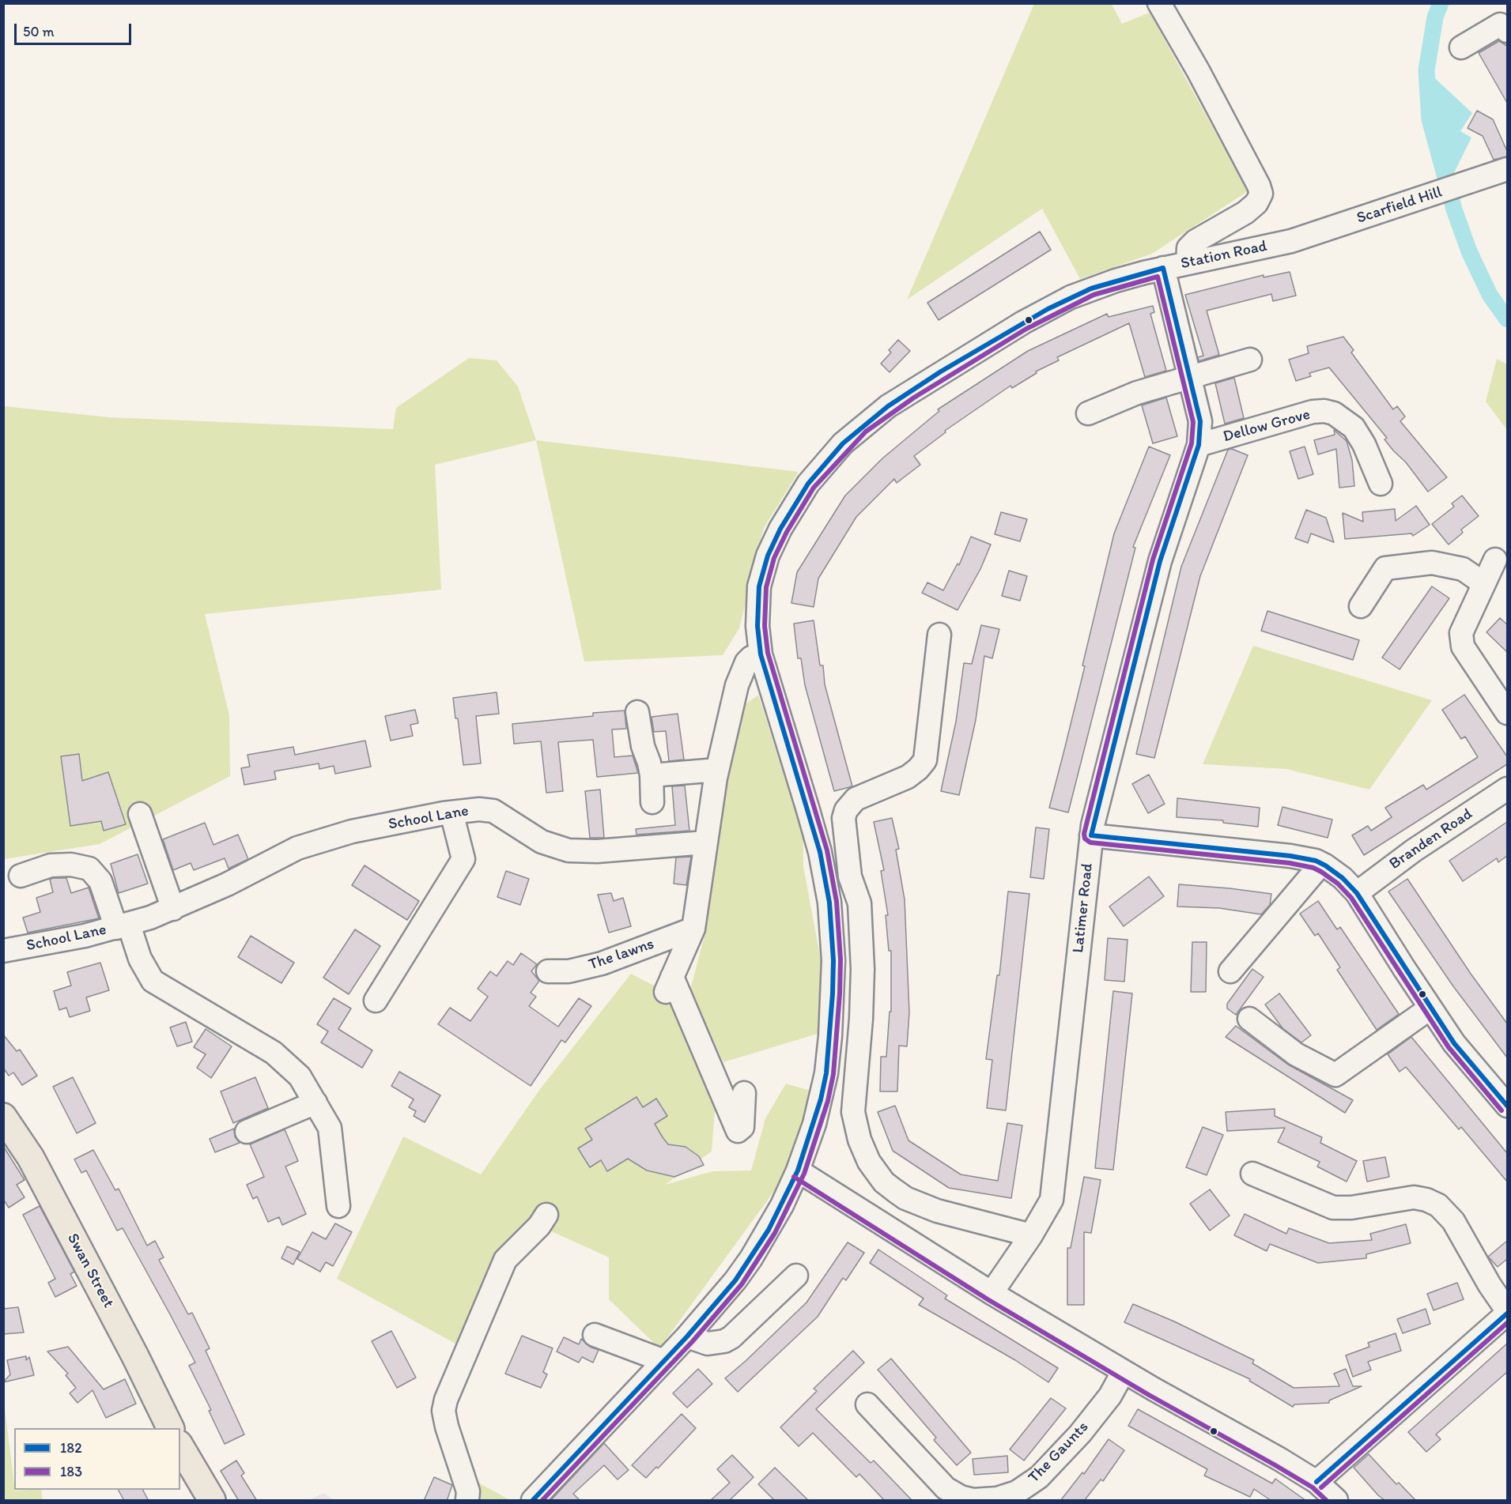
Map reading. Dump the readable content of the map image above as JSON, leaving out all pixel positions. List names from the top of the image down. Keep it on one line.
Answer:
{"streets":{"main road":["Swan Street"],"street":["Scarfield Hill","Station Road","Dellow Grove","School Lane","Branden Road","Latimer Road","The lawns","The Gaunts"]},"crossings":[["Scarfield Hill","Station Road"],["Station Road","Latimer Road"],["Dellow Grove","Latimer Road"]],"lines":["transit line 182","transit line 183"],"legend":["182","183"],"scale_bar":"50 m"}
